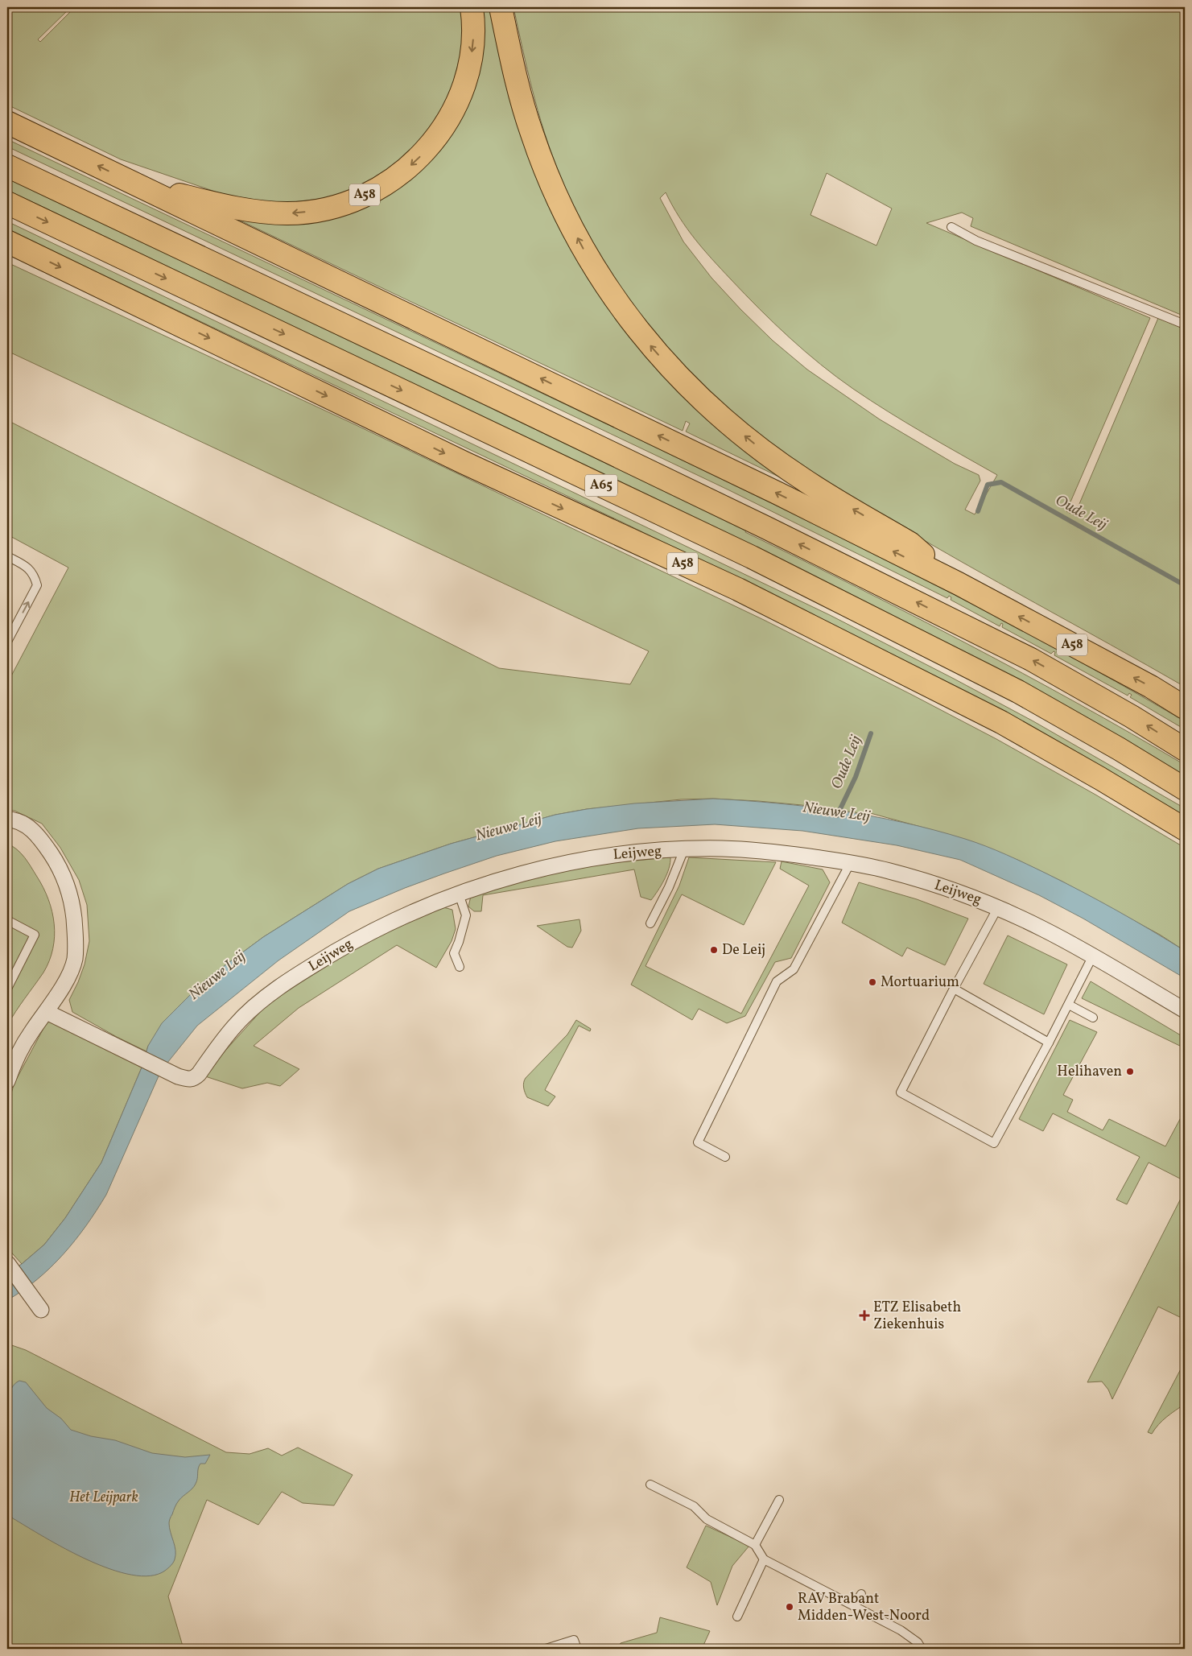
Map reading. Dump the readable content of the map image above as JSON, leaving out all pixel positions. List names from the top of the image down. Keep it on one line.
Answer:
{"streets":{"highway":["A58","A65"],"street":["Leijweg"]},"water":["Oude Leij","Nieuwe Leij"],"parks":["Het Leijpark"],"places":{"other":["De Leij","Mortuarium","Helihaven","RAV Brabant Midden-West-Noord"],"health":["ETZ Elisabeth Ziekenhuis"]}}
